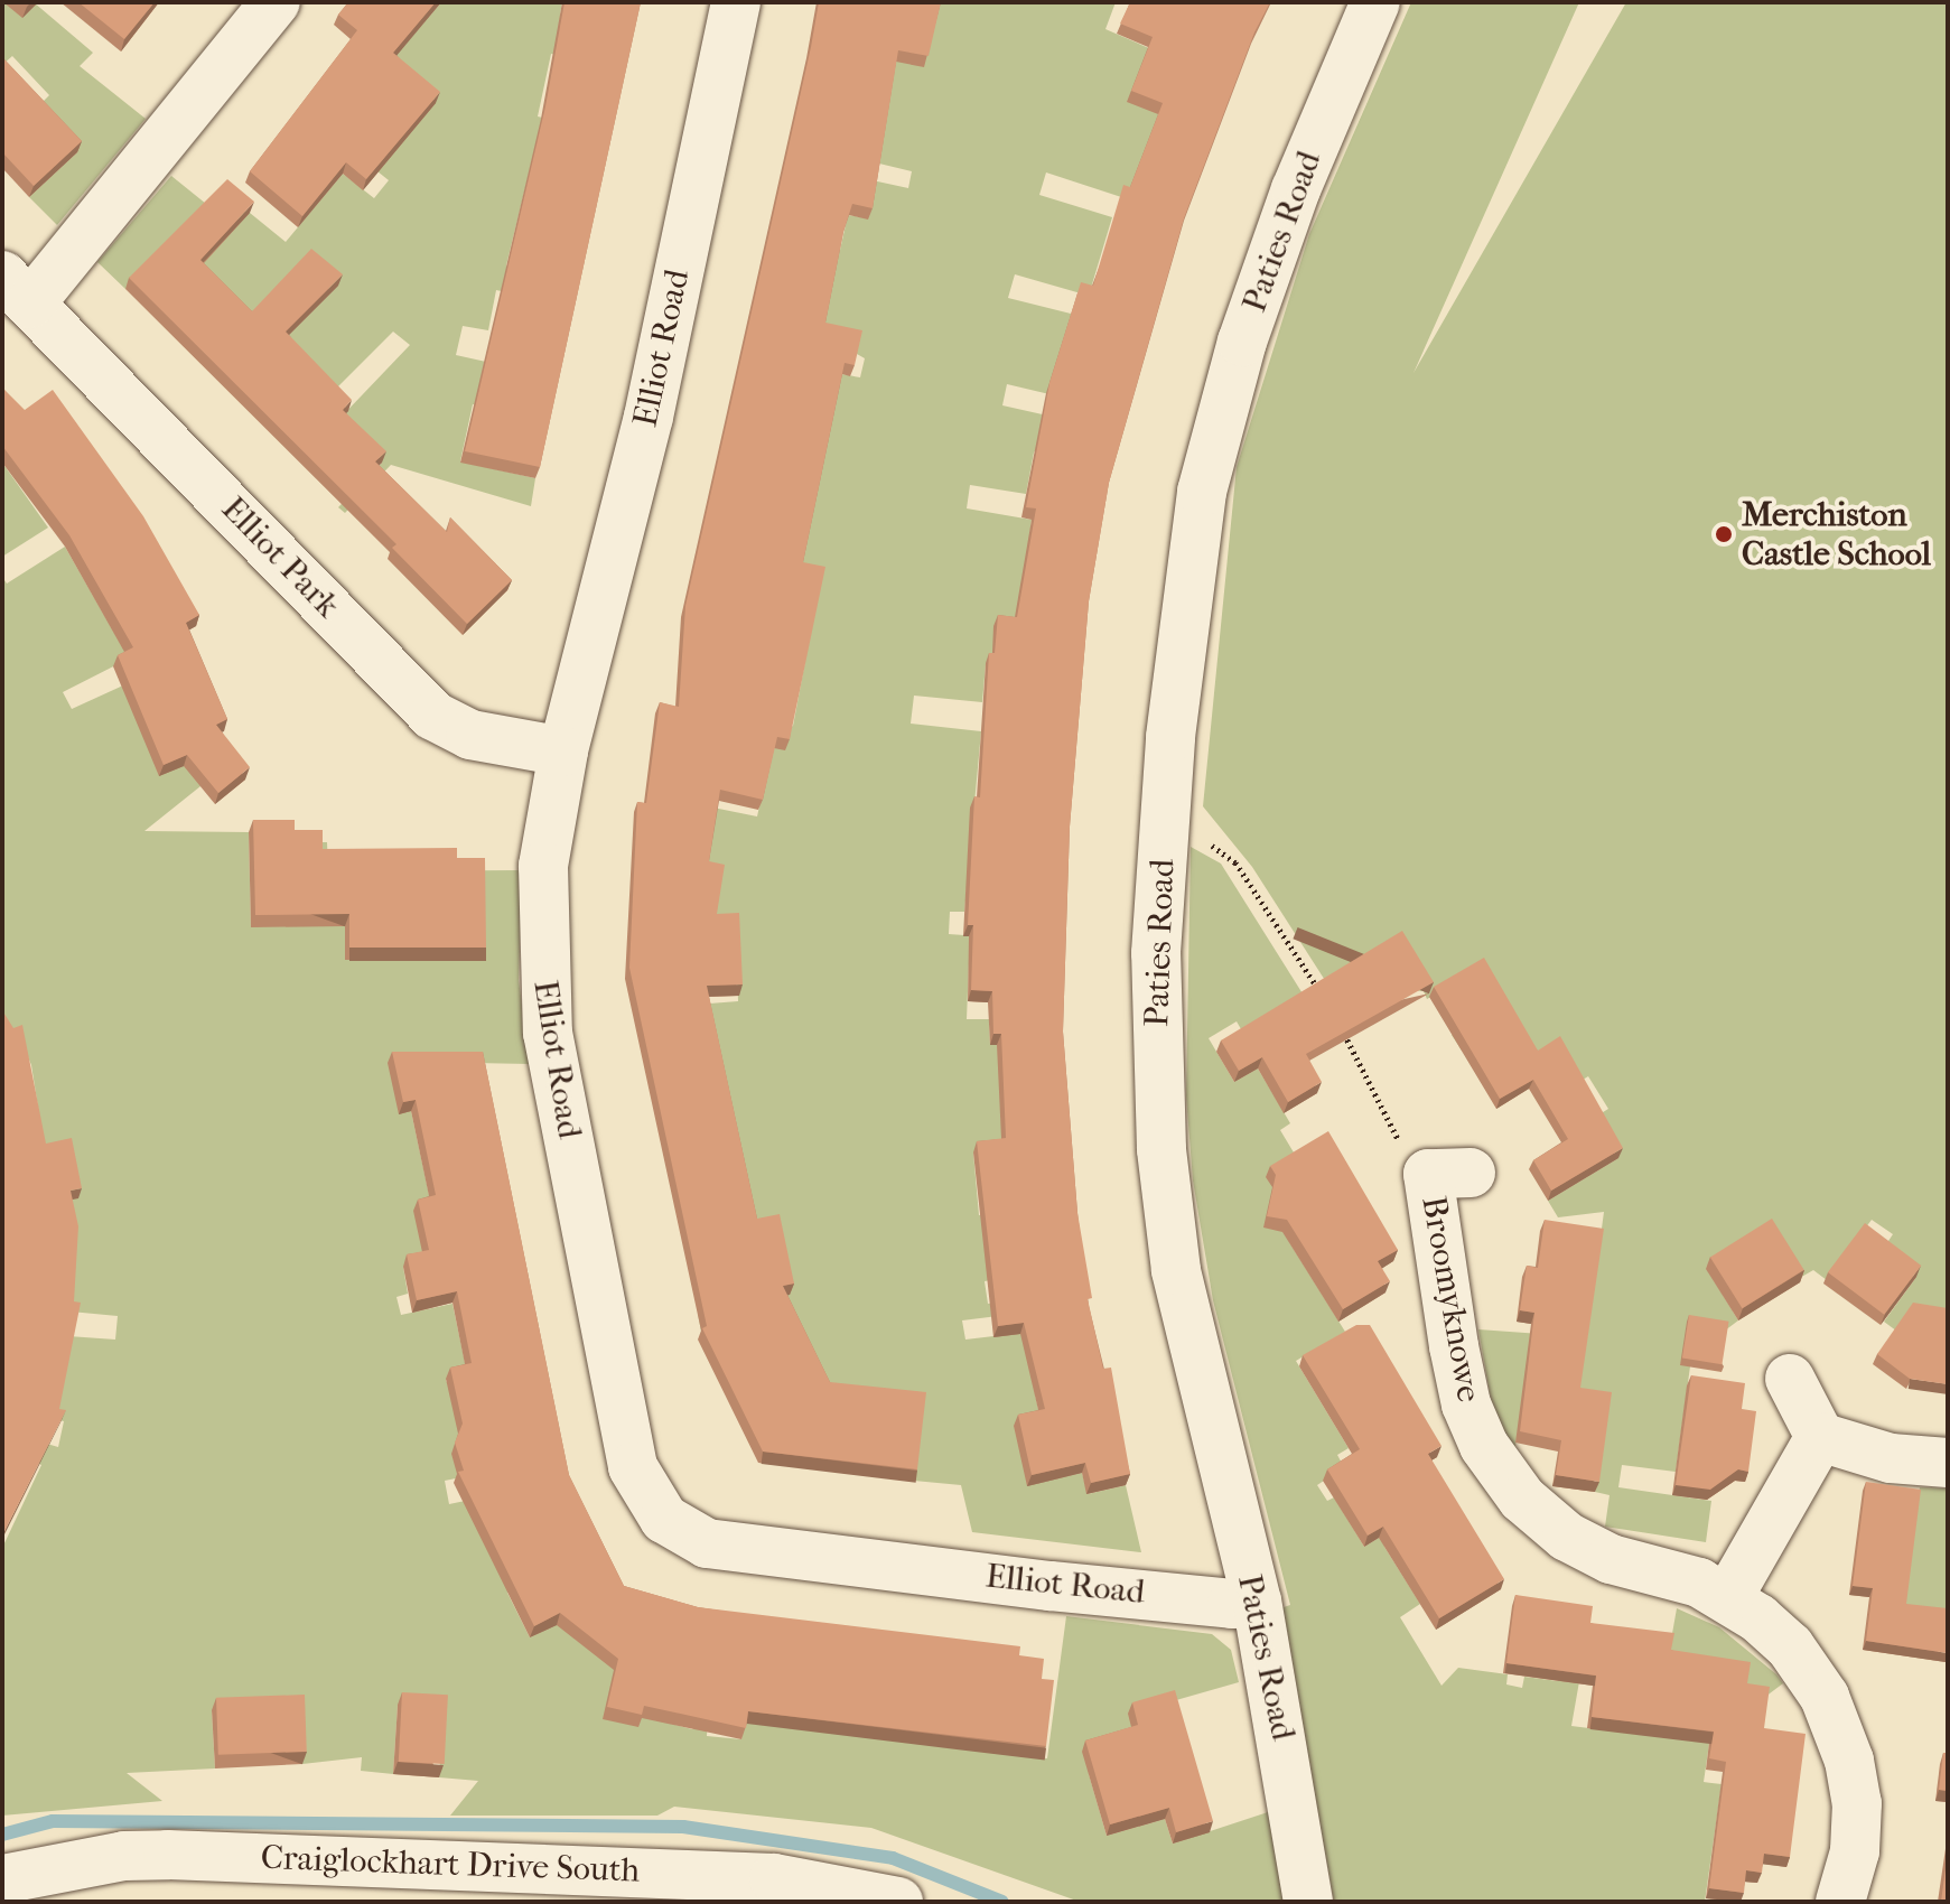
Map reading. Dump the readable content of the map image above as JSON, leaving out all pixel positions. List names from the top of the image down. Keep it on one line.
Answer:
{"streets":{"street":["Paties Road","Elliot Road","Elliot Park","Broomyknowe","Craiglockhart Drive South"]},"crossings":[["Paties Road","Elliot Road"],["Elliot Road","Elliot Park"]],"places":["Merchiston Castle School"]}
